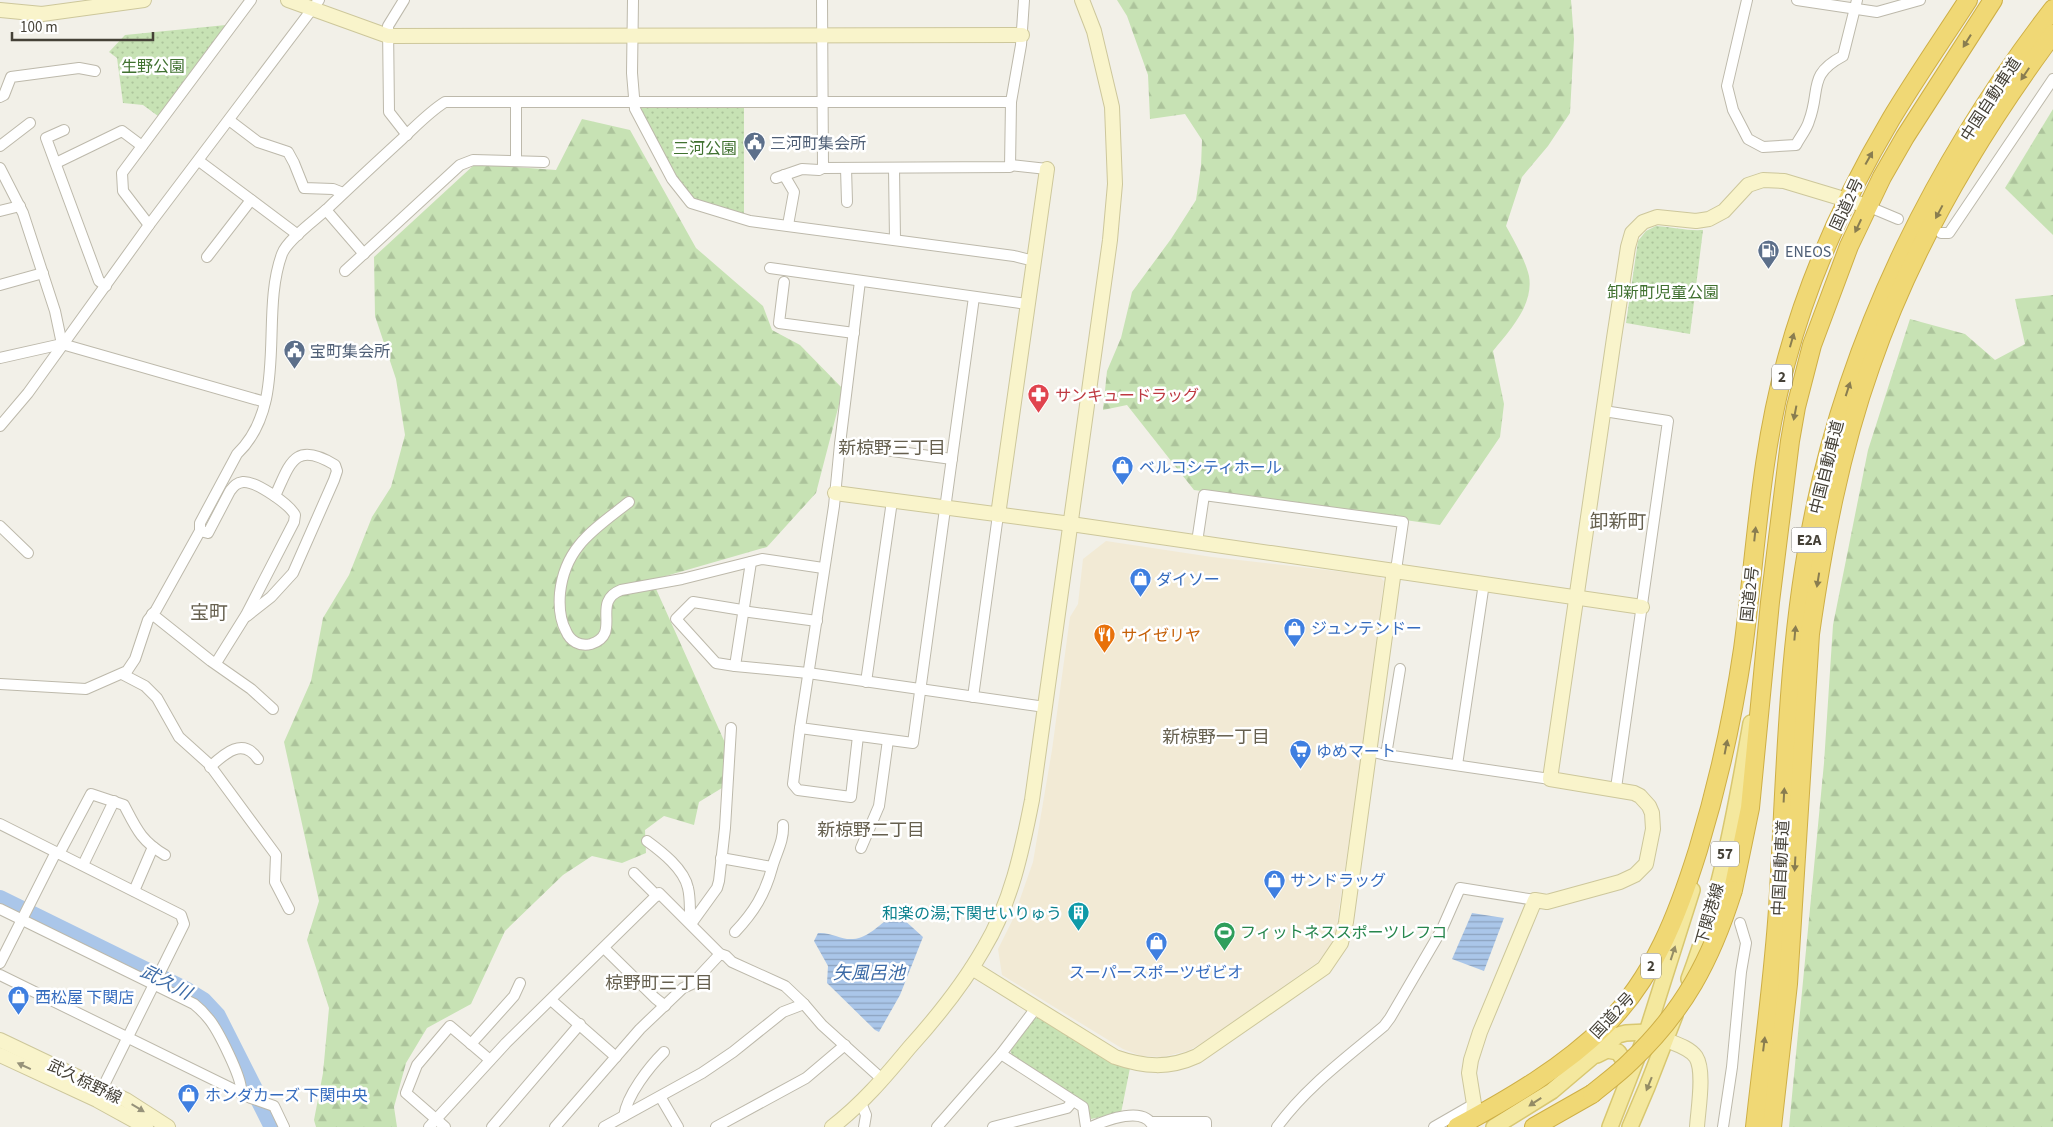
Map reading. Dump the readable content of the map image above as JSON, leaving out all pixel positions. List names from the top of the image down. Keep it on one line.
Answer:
{"streets":{"highway":["中国自動車道","国道2号","2","E2A"],"main road":["57","下関港線"],"street":["武久椋野線"]},"crossings":[["国道2号","下関港線"]],"districts":["新椋野三丁目","卸新町","宝町","新椋野一丁目","新椋野二丁目","椋野町三丁目"],"water":["矢風呂池","武久川"],"parks":["生野公園","三河公園","卸新町児童公園"],"places":{"public building":["三河町集会所","宝町集会所"],"fuel station":["ENEOS"],"pharmacy":["サンキュードラッグ"],"shop":["ベルコシティホール","ダイソー","ジュンテンドー","サンドラッグ","スーパースポーツゼビオ","西松屋 下関店","ホンダカーズ 下関中央"],"restaurant":["サイゼリヤ"],"supermarket":["ゆめマート"],"building":["和楽の湯;下関せいりゅう"],"sports":["フィットネススポーツレフコ"]},"scale_bar":"100 m"}
